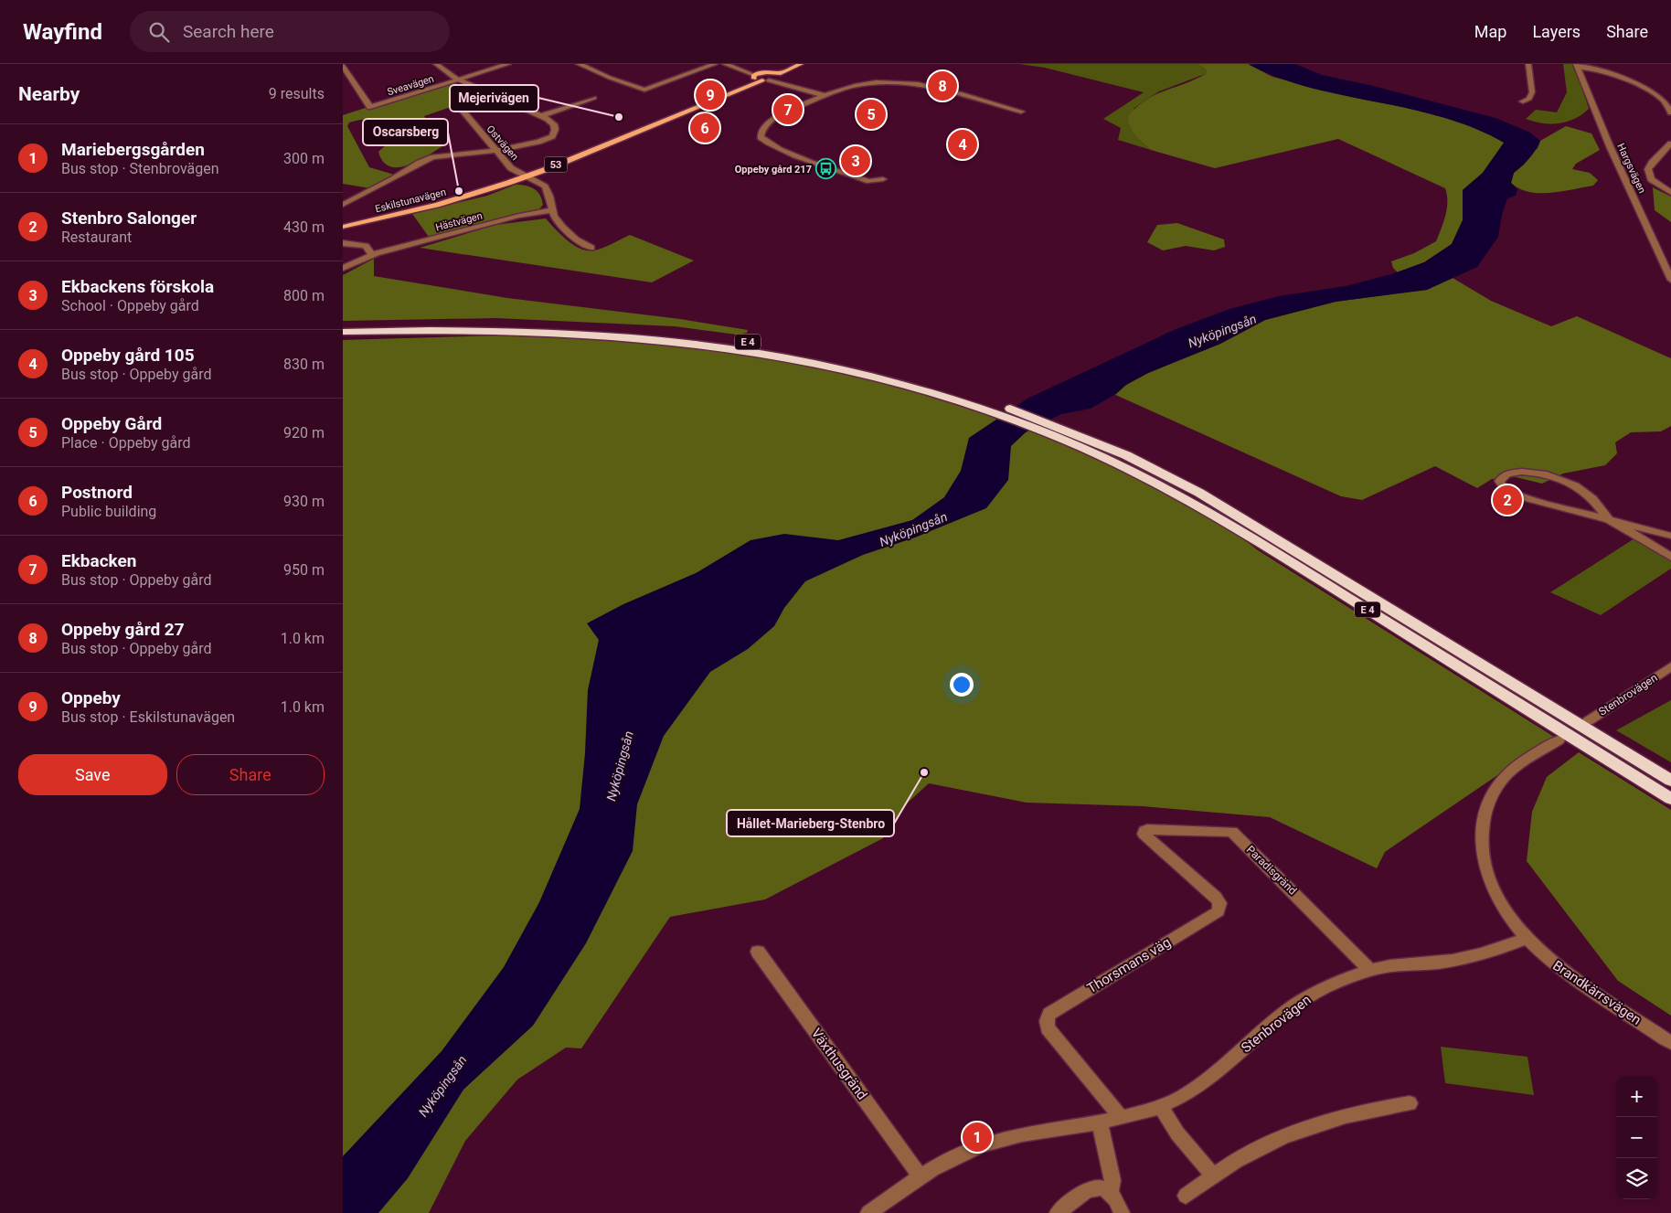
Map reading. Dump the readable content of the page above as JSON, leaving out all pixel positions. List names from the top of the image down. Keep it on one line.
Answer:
{"streets":{"highway":["E 4"],"main road":["53","Eskilstunavägen"],"street":["Sveavägen","Ostvägen","Hargsvägen","Hästvägen","Stenbrovägen","Paradisgränd","Thorsmans väg","Brandkärrsvägen","Växthusgränd"]},"crossings":[["Ostvägen","Eskilstunavägen"],["Ostvägen","Hästvägen"],["53","Eskilstunavägen"],["Stenbrovägen","Paradisgränd"],["Stenbrovägen","Thorsmans väg"],["Stenbrovägen","Brandkärrsvägen"],["Stenbrovägen","Växthusgränd"],["Paradisgränd","Thorsmans väg"]],"water":["Nyköpingsån"],"places":{"other":["Mejerivägen","Oscarsberg","Hållet-Marieberg-Stenbro"],"bus stop":["Oppeby gård 217"]},"page":{"header":"Wayfind","search":"Search here","nav":["Map","Layers","Share"],"heading":["Nearby","9 results"],"pins":["8","9","7","5","6","4","3","2","1"],"list":[{"mark":"1","name":"Mariebergsgården","note":"Bus stop · Stenbrovägen","value":"300 m"},{"mark":"2","name":"Stenbro Salonger","note":"Restaurant","value":"430 m"},{"mark":"3","name":"Ekbackens förskola","note":"School · Oppeby gård","value":"800 m"},{"mark":"4","name":"Oppeby gård 105","note":"Bus stop · Oppeby gård","value":"830 m"},{"mark":"5","name":"Oppeby Gård","note":"Place · Oppeby gård","value":"920 m"},{"mark":"6","name":"Postnord","note":"Public building","value":"930 m"},{"mark":"7","name":"Ekbacken","note":"Bus stop · Oppeby gård","value":"950 m"},{"mark":"8","name":"Oppeby gård 27","note":"Bus stop · Oppeby gård","value":"1.0 km"},{"mark":"9","name":"Oppeby","note":"Bus stop · Eskilstunavägen","value":"1.0 km"}],"buttons":["Save","Share"],"map_buttons":["+","−"]}}
